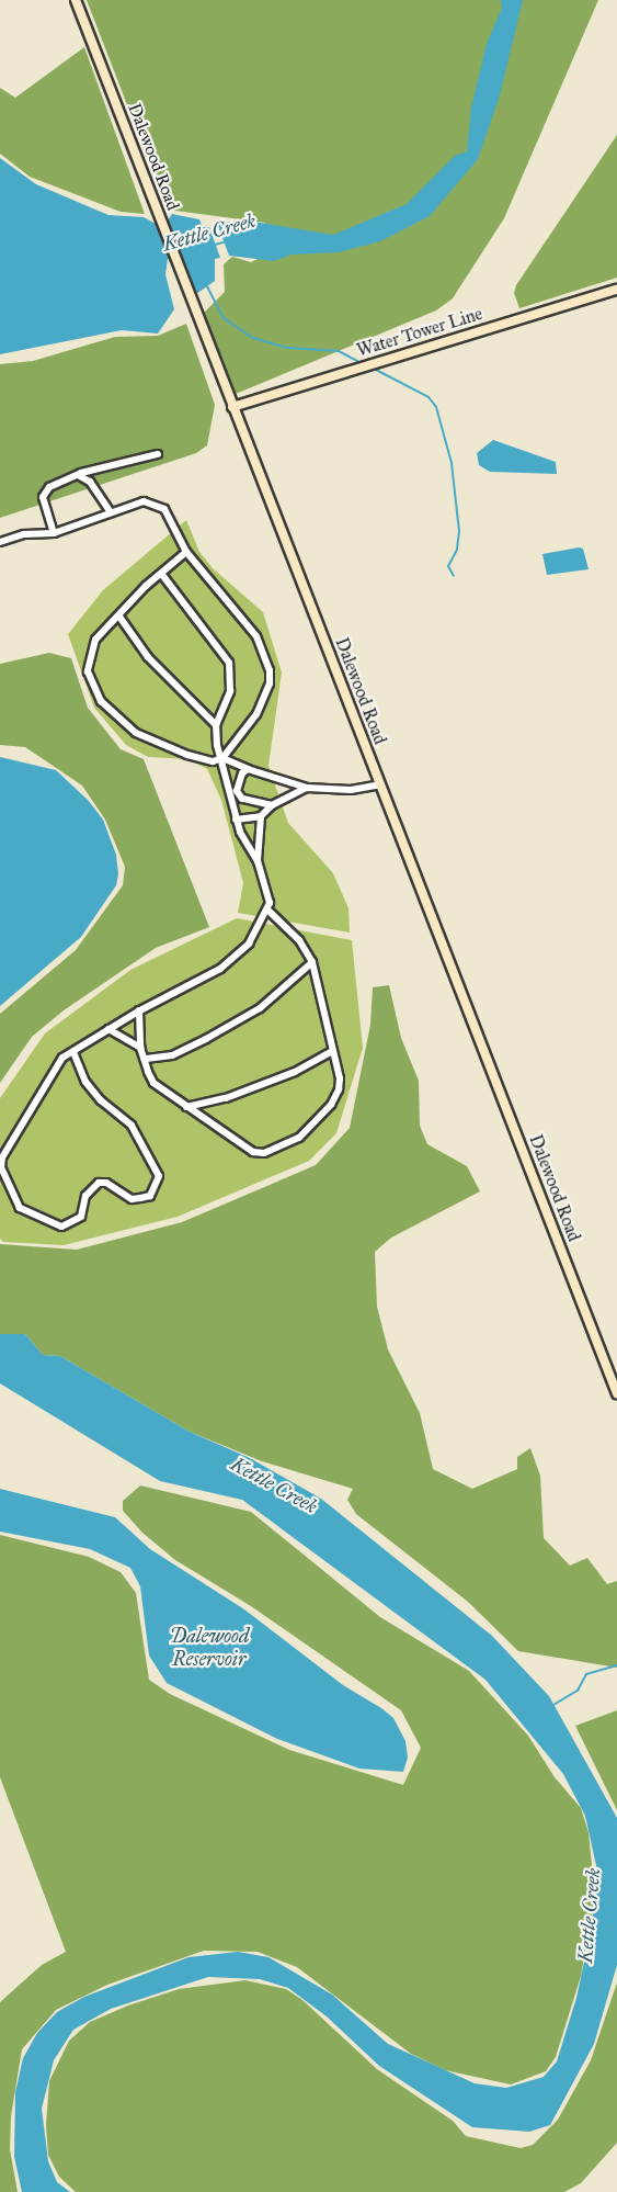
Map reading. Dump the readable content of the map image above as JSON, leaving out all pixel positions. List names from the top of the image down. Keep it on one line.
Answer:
{"streets":{"main road":["Dalewood Road","Water Tower Line"]},"crossings":[["Dalewood Road","Water Tower Line"]],"water":["Kettle Creek","Dalewood Reservoir"]}
